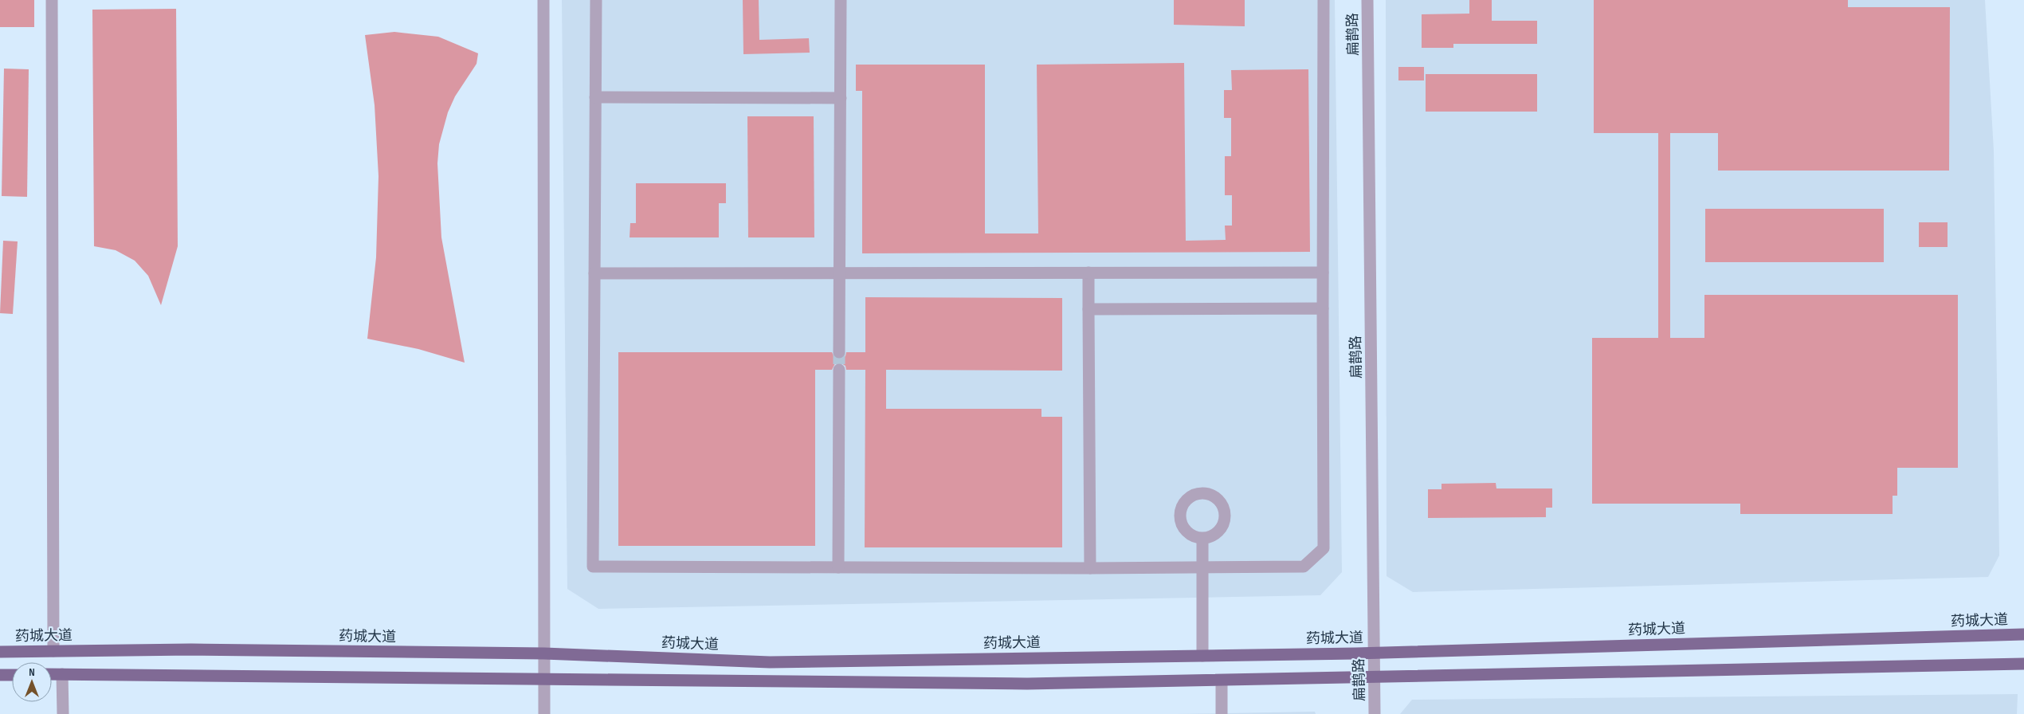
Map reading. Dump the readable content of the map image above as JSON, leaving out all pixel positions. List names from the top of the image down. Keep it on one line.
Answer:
{"streets":{"main road":["药城大道"],"street":["扁鹊路"]},"crossings":[["扁鹊路","药城大道"]],"north":"top"}
